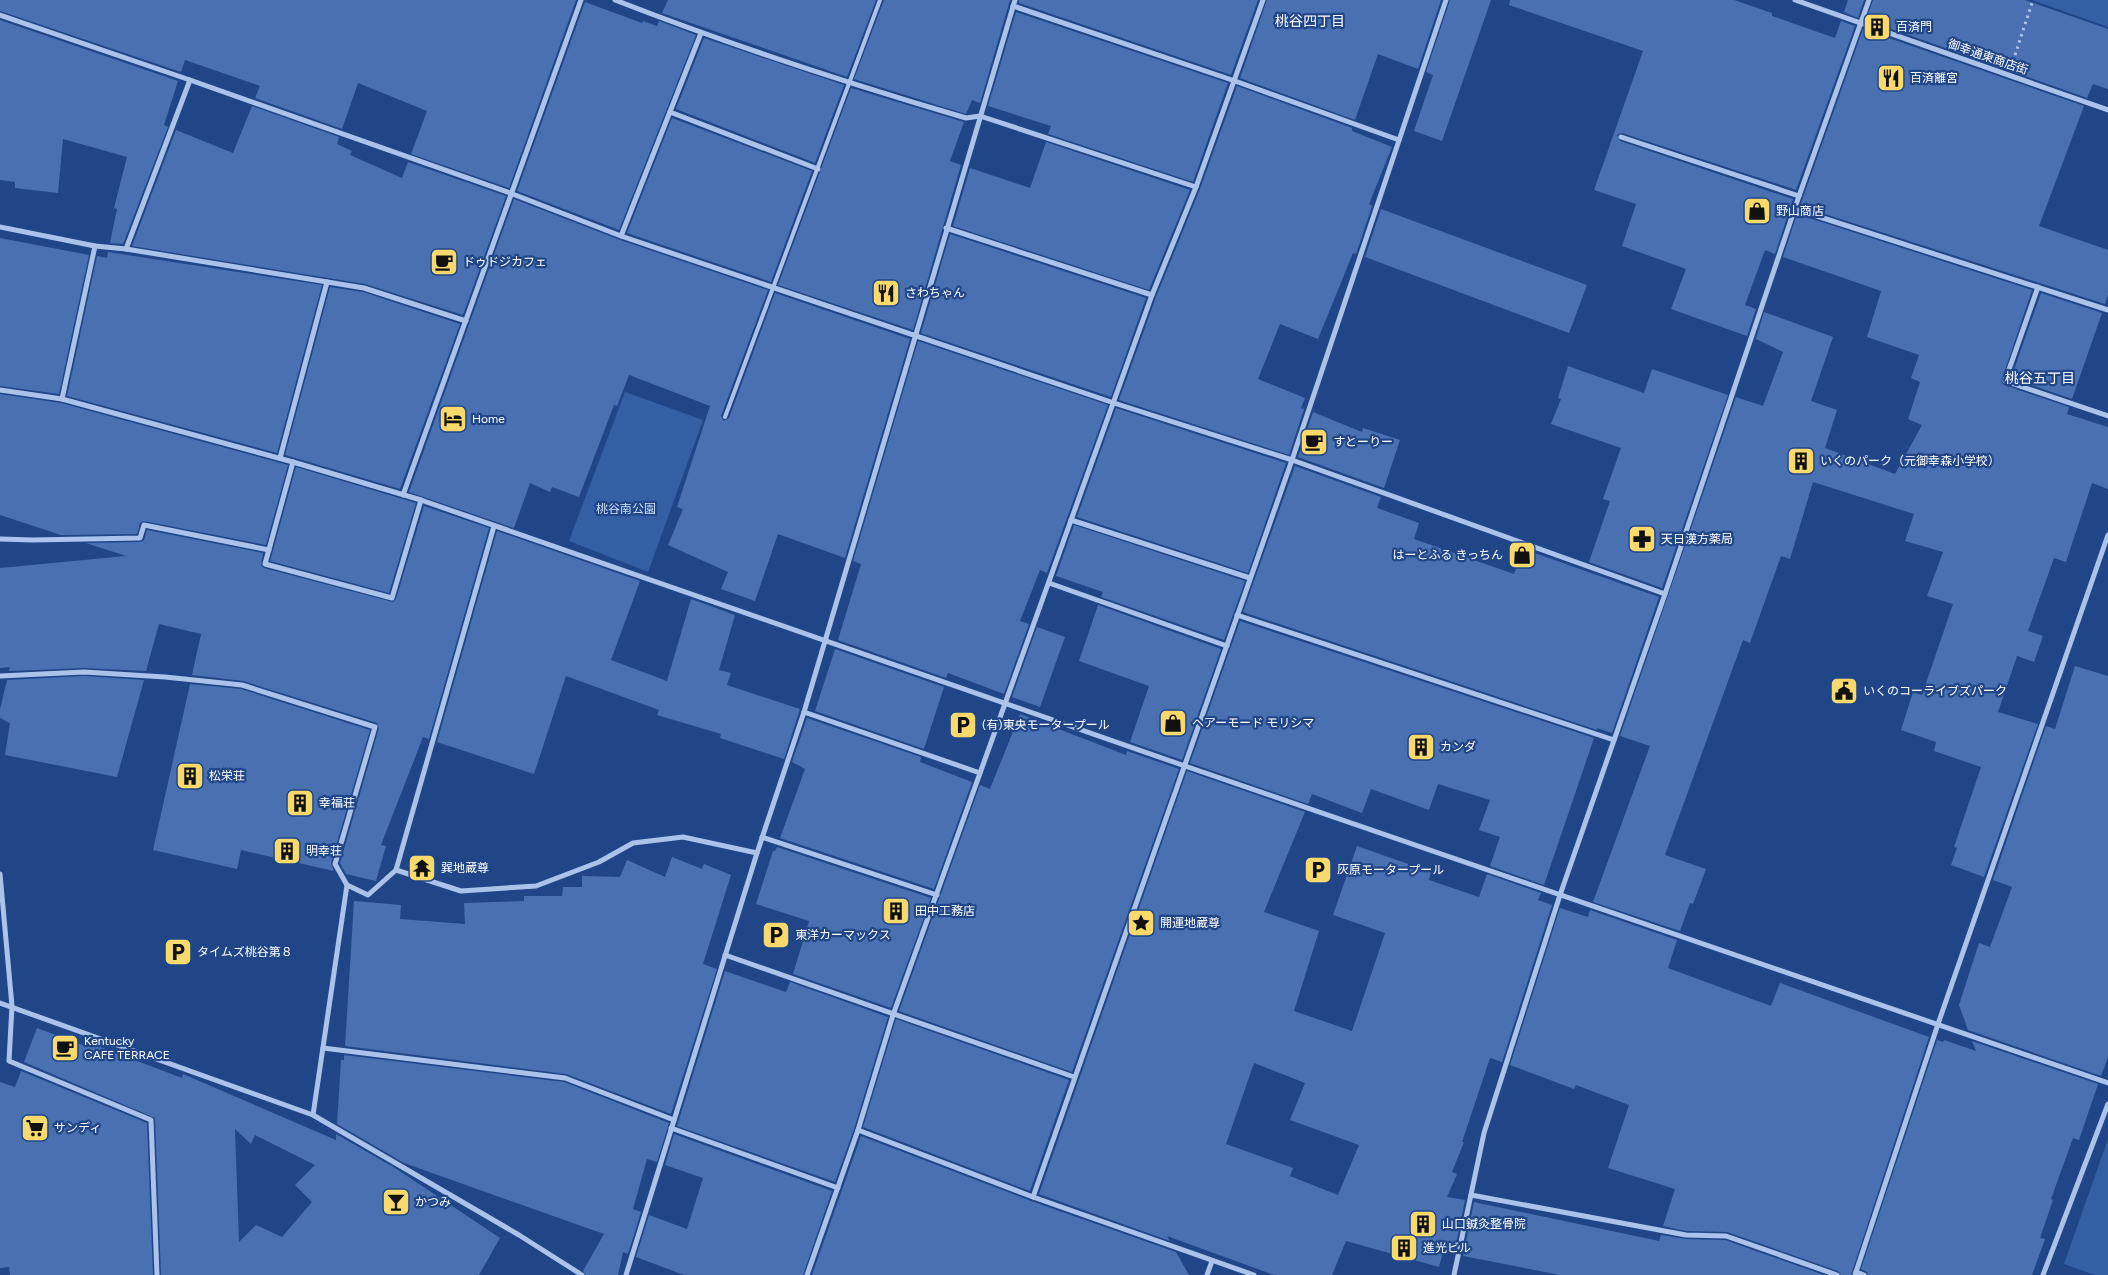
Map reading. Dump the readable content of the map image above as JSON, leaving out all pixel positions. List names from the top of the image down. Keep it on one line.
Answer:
{"streets":{"street":["御幸通東商店街"]},"districts":["桃谷四丁目","桃谷五丁目"],"parks":["桃谷南公園"],"places":{"building":["百済門","いくのパーク（元御幸森小学校）","カンダ","松栄荘","幸福荘","明幸荘","田中工務店","山口鍼灸整骨院","進光ビル"],"restaurant":["百済離宮","さわちゃん"],"shop":["野山商店","はーとふる きっちん","ヘアーモード モリシマ"],"cafe":["ドゥドジカフェ","すとーりー","Kentucky CAFE TERRACE"],"hotel":["Home"],"pharmacy":["天日漢方薬局"],"public building":["いくのコーライブズパーク"],"parking":["(有)東央モータープール","灰原モータープール","東洋カーマックス","タイムズ桃谷第８"],"temple":["巽地蔵尊"],"place":["開運地蔵尊"],"supermarket":["サンディ"],"bar":["かつみ"]}}
